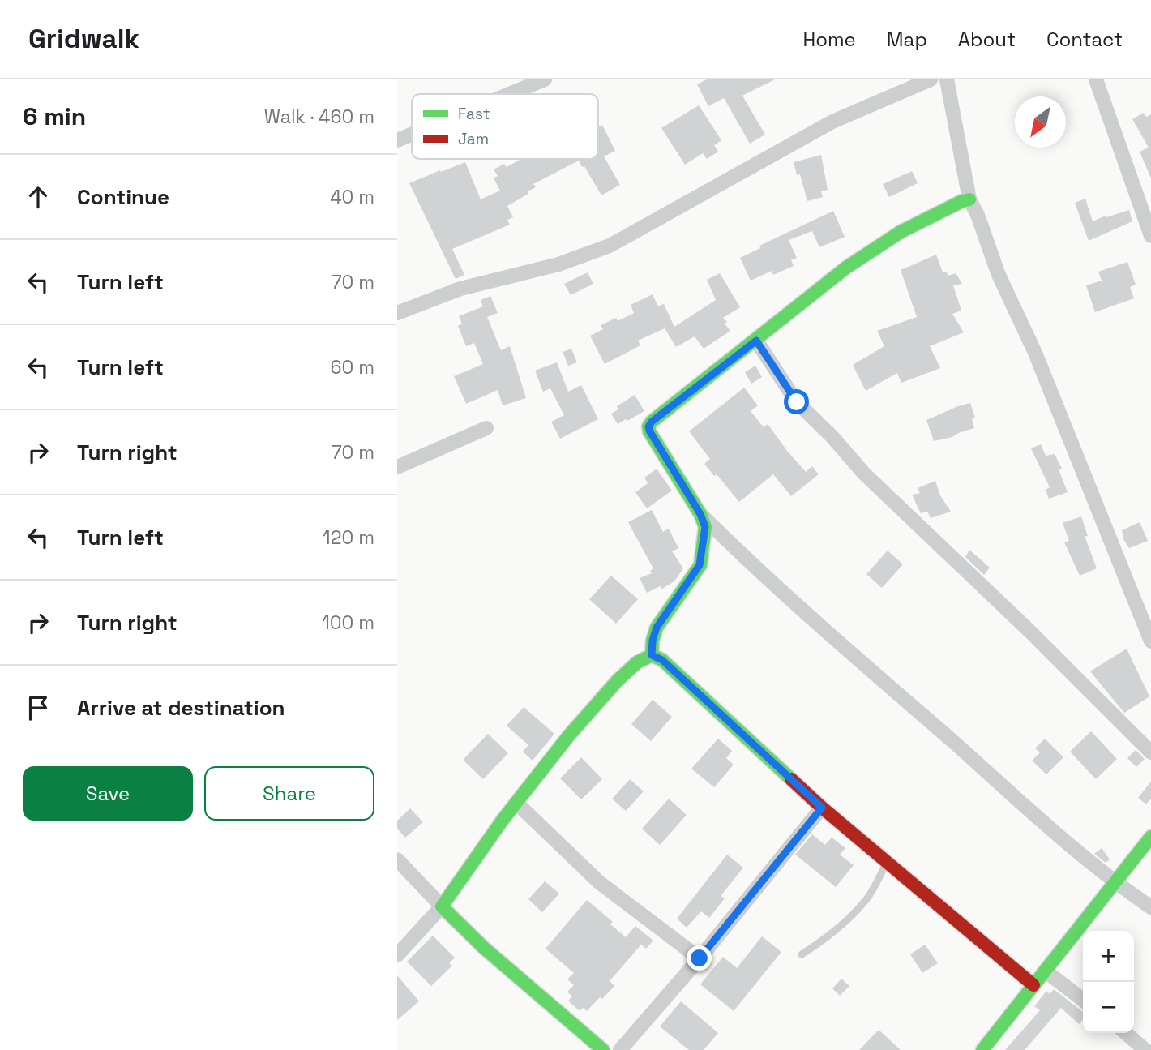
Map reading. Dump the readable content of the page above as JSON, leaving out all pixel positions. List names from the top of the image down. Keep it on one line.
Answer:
{"legend":["Fast","Jam"],"north":"bottom left","page":{"header":"Gridwalk","nav":["Home","Map","About","Contact"],"heading":["6 min","Walk · 460 m"],"list":[["Continue","40 m"],["Turn left","70 m"],["Turn left","60 m"],["Turn right","70 m"],["Turn left","120 m"],["Turn right","100 m"],"Arrive at destination"],"buttons":["Save","Share"],"map_buttons":["+","−"]}}
